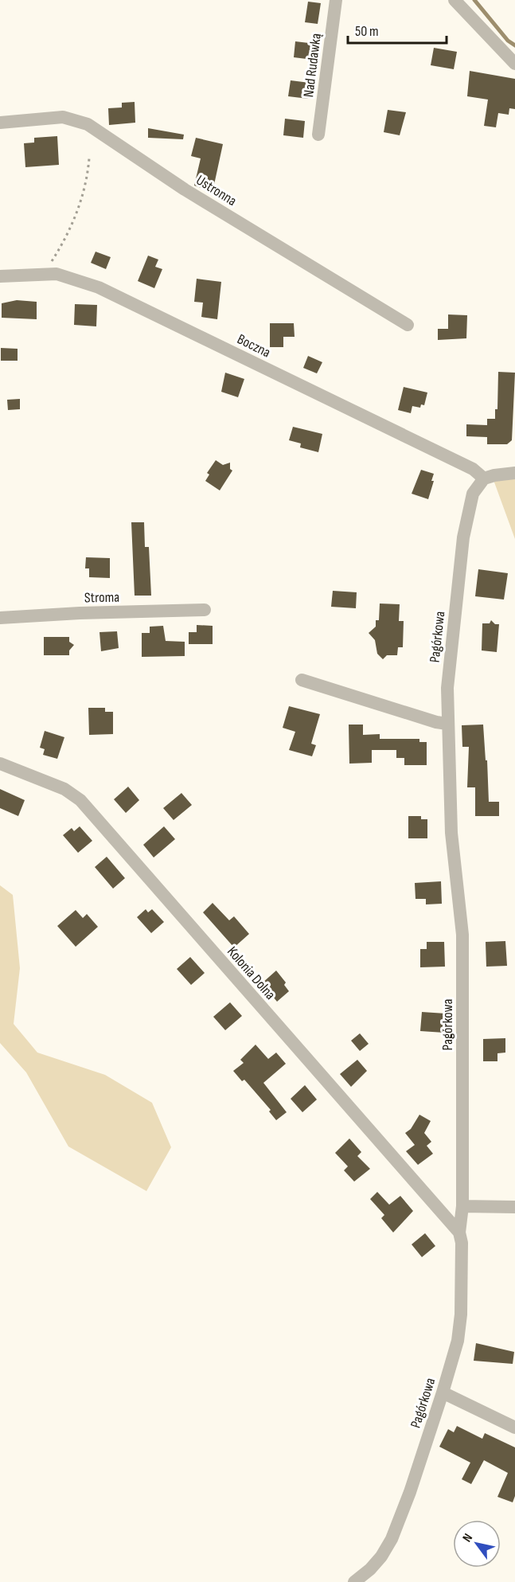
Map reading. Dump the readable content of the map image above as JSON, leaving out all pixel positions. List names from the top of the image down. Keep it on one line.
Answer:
{"streets":{"street":["Nad Rudawką","Ustronna","Boczna","Stroma","Pagórkowa","Kolonia Dolna"]},"crossings":[["Boczna","Pagórkowa"],["Pagórkowa","Kolonia Dolna"]],"scale_bar":"50 m","north":"top left"}
